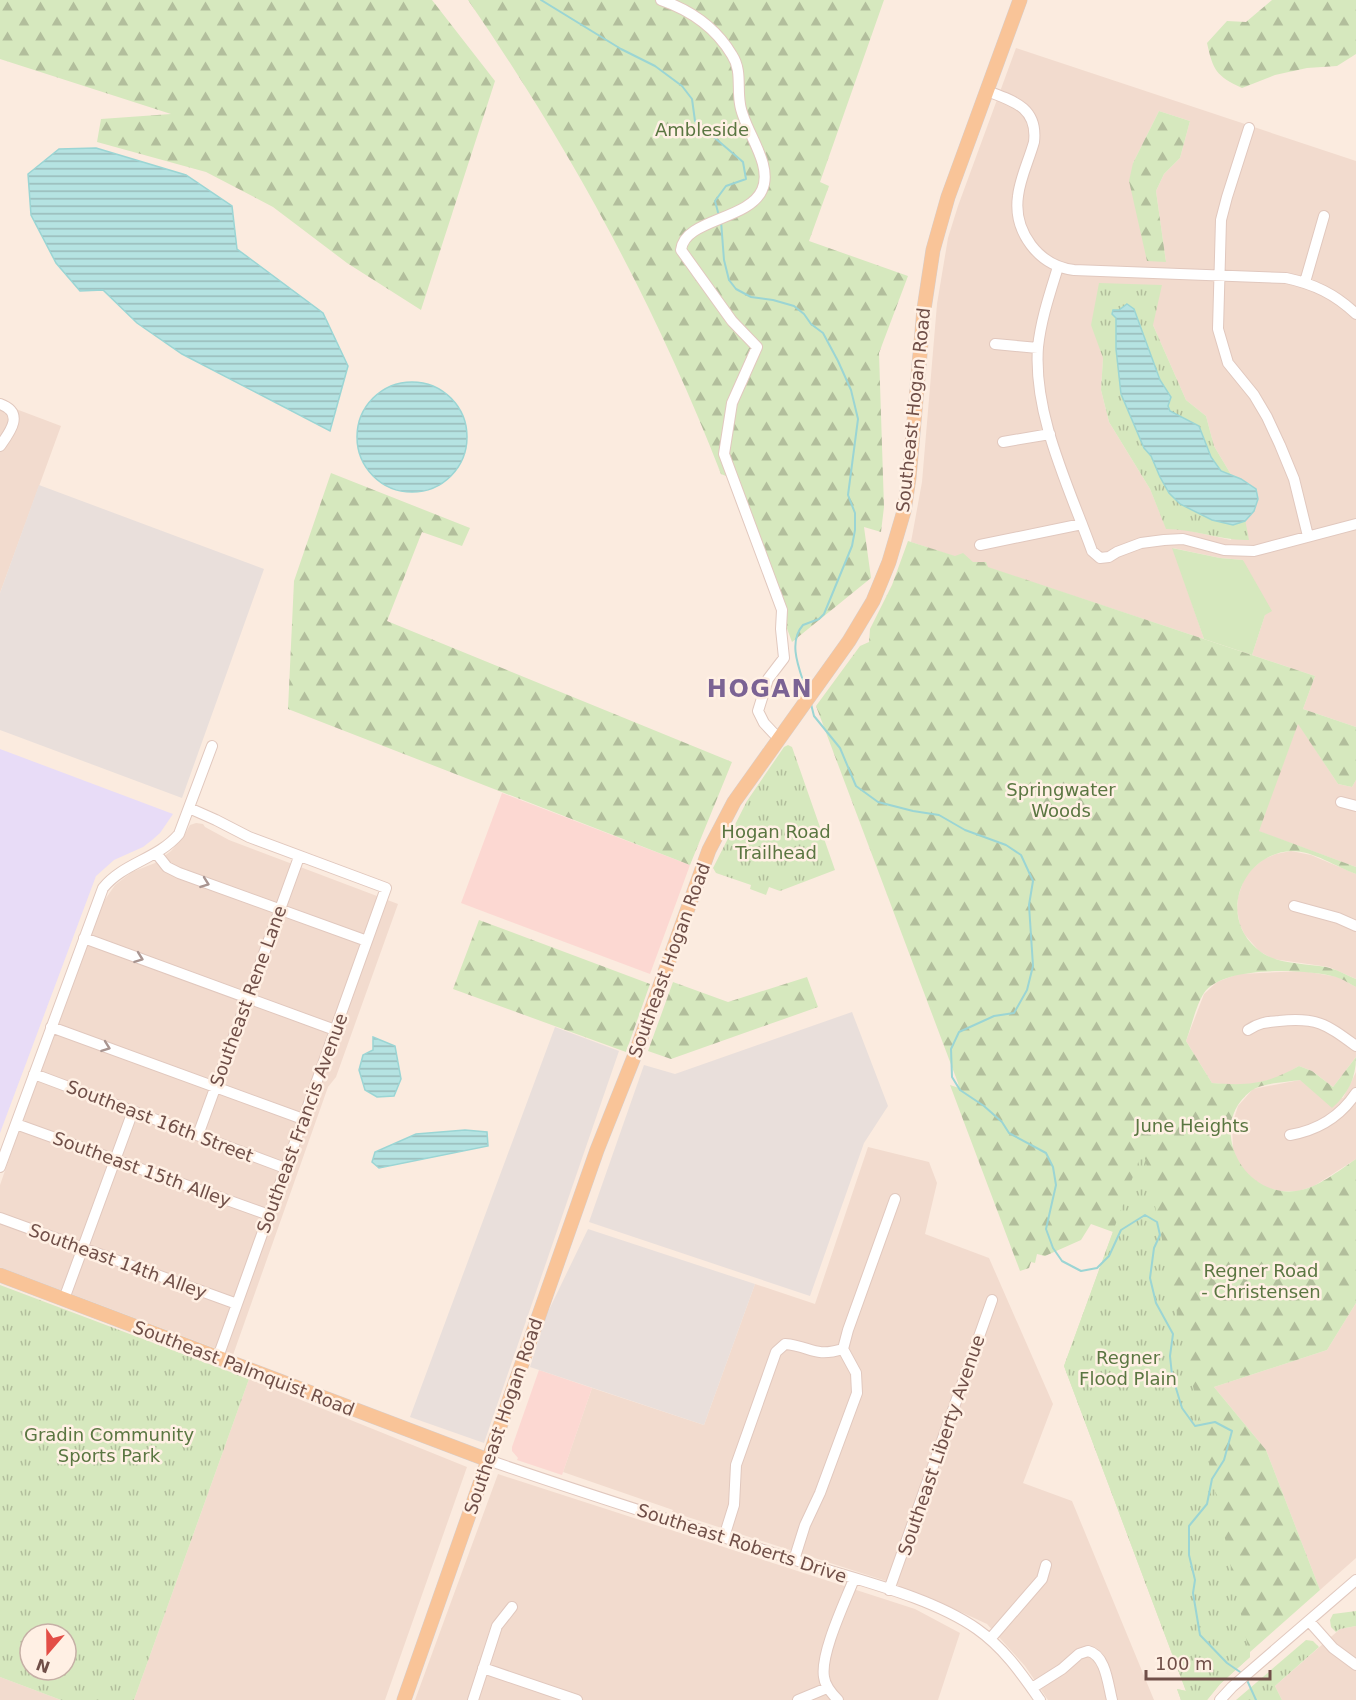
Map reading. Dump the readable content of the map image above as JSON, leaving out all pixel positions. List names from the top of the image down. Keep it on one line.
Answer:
{"streets":{"main road":["Southeast Hogan Road","Southeast Palmquist Road"],"street":["Southeast Rene Lane","Southeast 16th Street","Southeast Francis Avenue","Southeast 15th Alley","Southeast 14th Alley","Southeast Liberty Avenue","Southeast Roberts Drive"]},"crossings":[["Southeast Hogan Road","Southeast Palmquist Road"],["Southeast Hogan Road","Southeast Roberts Drive"],["Southeast Rene Lane","Southeast 16th Street"],["Southeast Rene Lane","Southeast Francis Avenue"],["Southeast 16th Street","Southeast Francis Avenue"],["Southeast Francis Avenue","Southeast 15th Alley"],["Southeast Francis Avenue","Southeast 14th Alley"],["Southeast Francis Avenue","Southeast Palmquist Road"],["Southeast Palmquist Road","Southeast Roberts Drive"],["Southeast Liberty Avenue","Southeast Roberts Drive"]],"districts":["HOGAN"],"parks":["Ambleside","Springwater Woods","Hogan Road Trailhead","June Heights","Regner Road - Christensen","Regner Flood Plain","Gradin Community Sports Park"],"scale_bar":"100 m","north":"bottom"}
